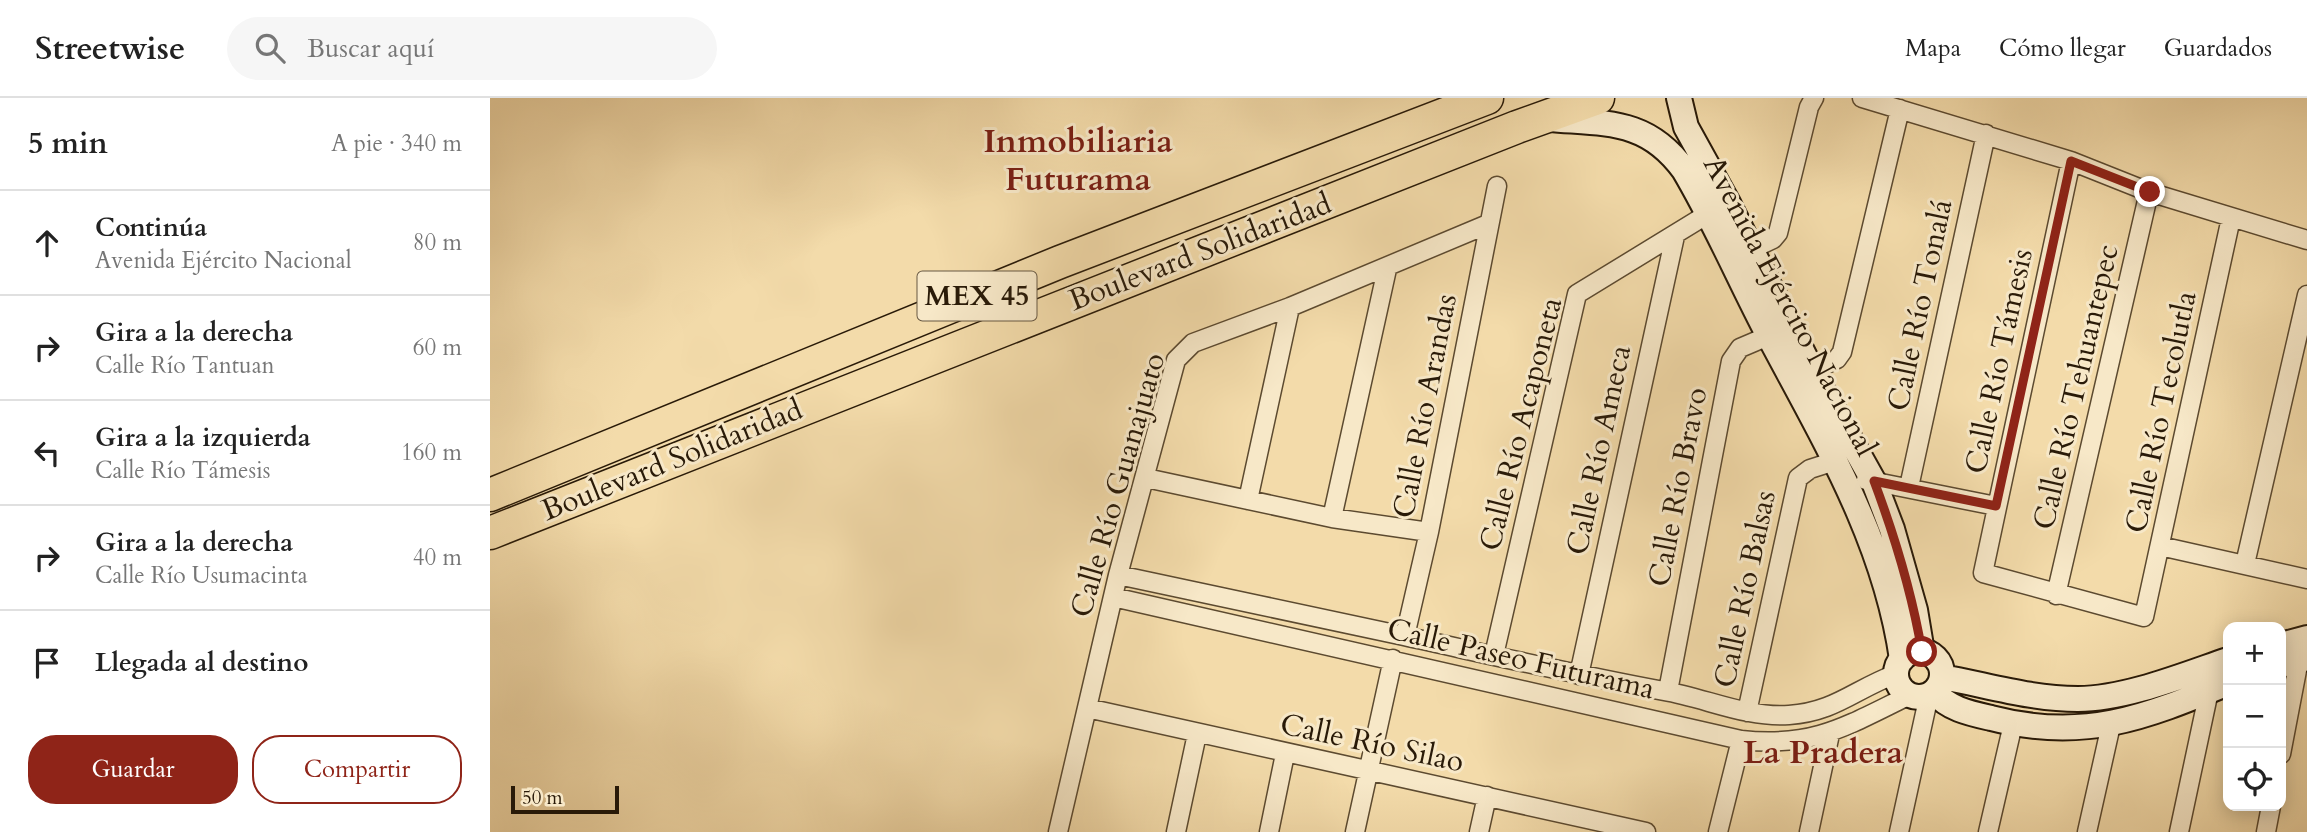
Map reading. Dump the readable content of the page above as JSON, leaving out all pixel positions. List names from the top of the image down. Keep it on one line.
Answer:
{"streets":{"highway":["Boulevard Solidaridad","MEX 45"],"main road":["Avenida Ejército Nacional"],"street":["Calle Río Tonalá","Calle Río Támesis","Calle Río Tehuantepec","Calle Río Arandas","Calle Río Tecolutla","Calle Río Acaponeta","Calle Río Ameca","Calle Río Guanajuato","Calle Río Bravo","Calle Río Balsas","Calle Paseo Futurama","Calle Río Silao"]},"crossings":[["Boulevard Solidaridad","Avenida Ejército Nacional"],["Avenida Ejército Nacional","Calle Río Acaponeta"],["Avenida Ejército Nacional","Calle Río Bravo"],["Avenida Ejército Nacional","Calle Río Balsas"],["Avenida Ejército Nacional","Calle Paseo Futurama"],["Calle Río Támesis","Calle Río Tehuantepec"],["Calle Río Támesis","Calle Río Tecolutla"],["Calle Río Tehuantepec","Calle Río Tecolutla"],["Calle Río Arandas","Calle Río Guanajuato"],["Calle Río Arandas","Calle Paseo Futurama"],["Calle Río Acaponeta","Calle Río Ameca"],["Calle Río Acaponeta","Calle Paseo Futurama"],["Calle Río Ameca","Calle Paseo Futurama"],["Calle Río Guanajuato","Calle Paseo Futurama"],["Calle Río Guanajuato","Calle Río Silao"],["Calle Río Bravo","Calle Paseo Futurama"],["Calle Río Balsas","Calle Paseo Futurama"]],"districts":["Inmobiliaria Futurama","La Pradera"],"scale_bar":"50 m","page":{"header":"Streetwise","search":"Buscar aquí","nav":["Mapa","Cómo llegar","Guardados"],"heading":["5 min","A pie · 340 m"],"list":[["Continúa","Avenida Ejército Nacional","80 m"],["Gira a la derecha","Calle Río Tantuan","60 m"],["Gira a la izquierda","Calle Río Támesis","160 m"],["Gira a la derecha","Calle Río Usumacinta","40 m"],"Llegada al destino"],"map_buttons":["+","−"],"buttons":["Guardar","Compartir"],"scale":"50 m"}}
